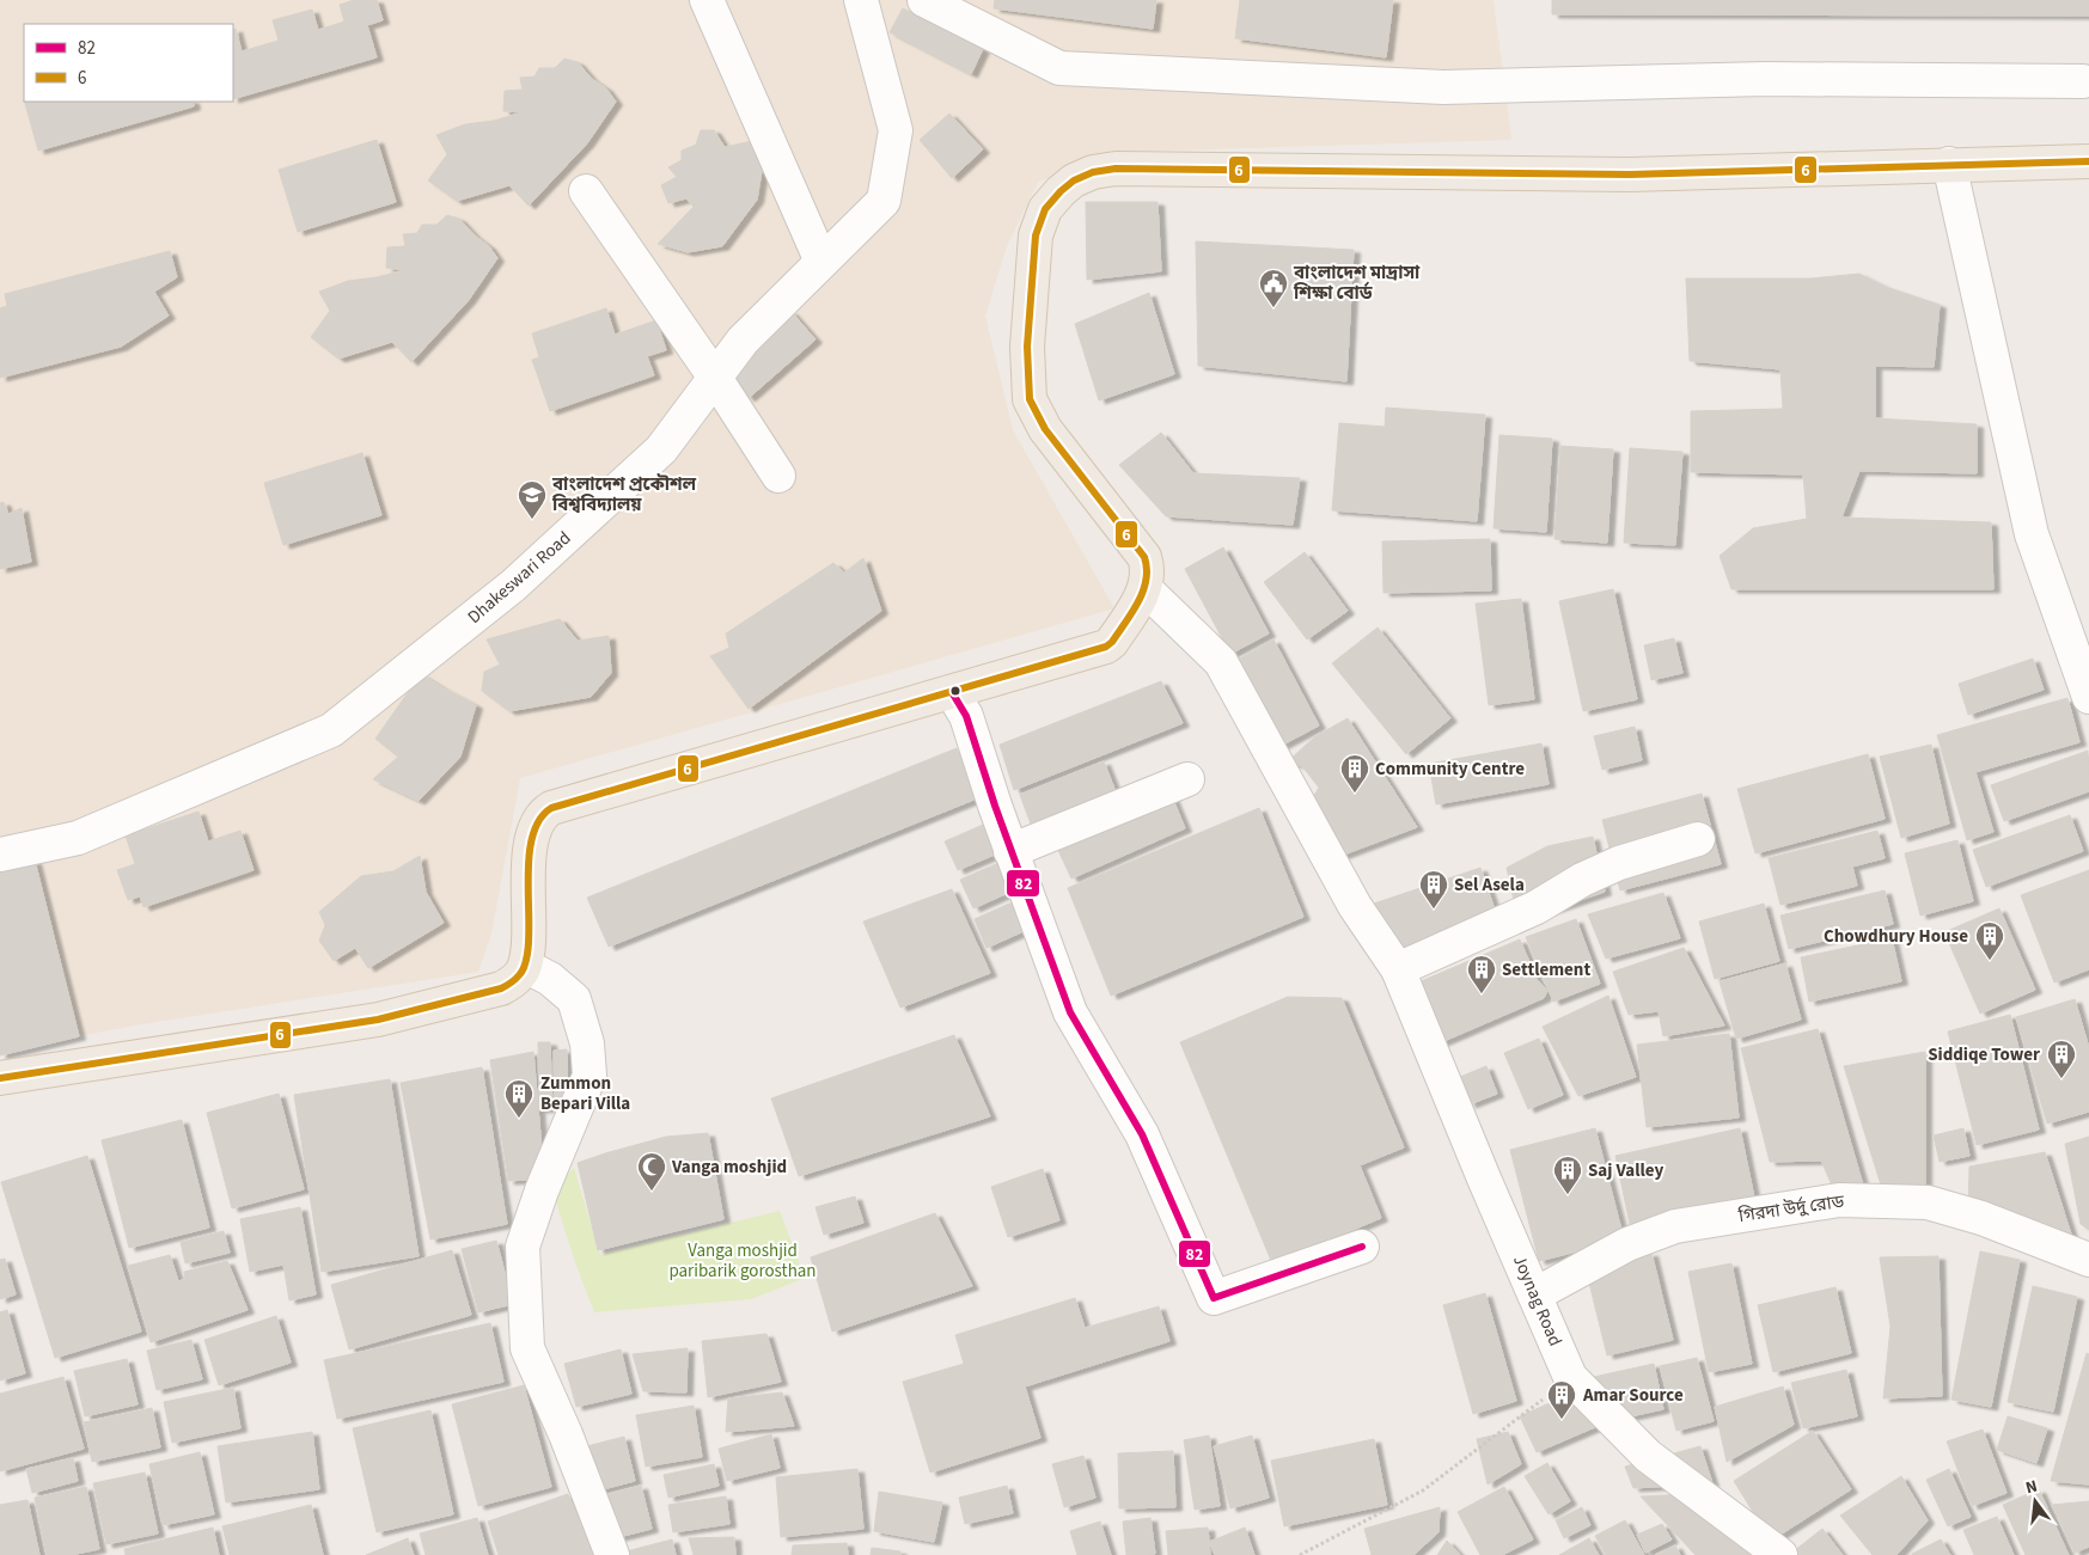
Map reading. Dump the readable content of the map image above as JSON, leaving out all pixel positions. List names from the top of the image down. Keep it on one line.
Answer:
{"streets":{"street":["Dhakeswari Road","গিরদা উর্দু রোড","Joynag Road"]},"crossings":[["গিরদা উর্দু রোড","Joynag Road"]],"parks":["Vanga moshjid paribarik gorosthan"],"places":{"public building":["বাংলাদেশ মাদ্রাসা শিক্ষা বোর্ড"],"school or university":["বাংলাদেশ প্রকৌশল বিশ্ববিদ্যালয়"],"building":["Community Centre","Sel Asela","Chowdhury House","Settlement","Siddiqe Tower","Zummon Bepari Villa","Saj Valley","Amar Source"],"mosque":["Vanga moshjid"]},"lines":["transit line 6","transit line 82"],"legend":["82","6"],"north":"top"}
